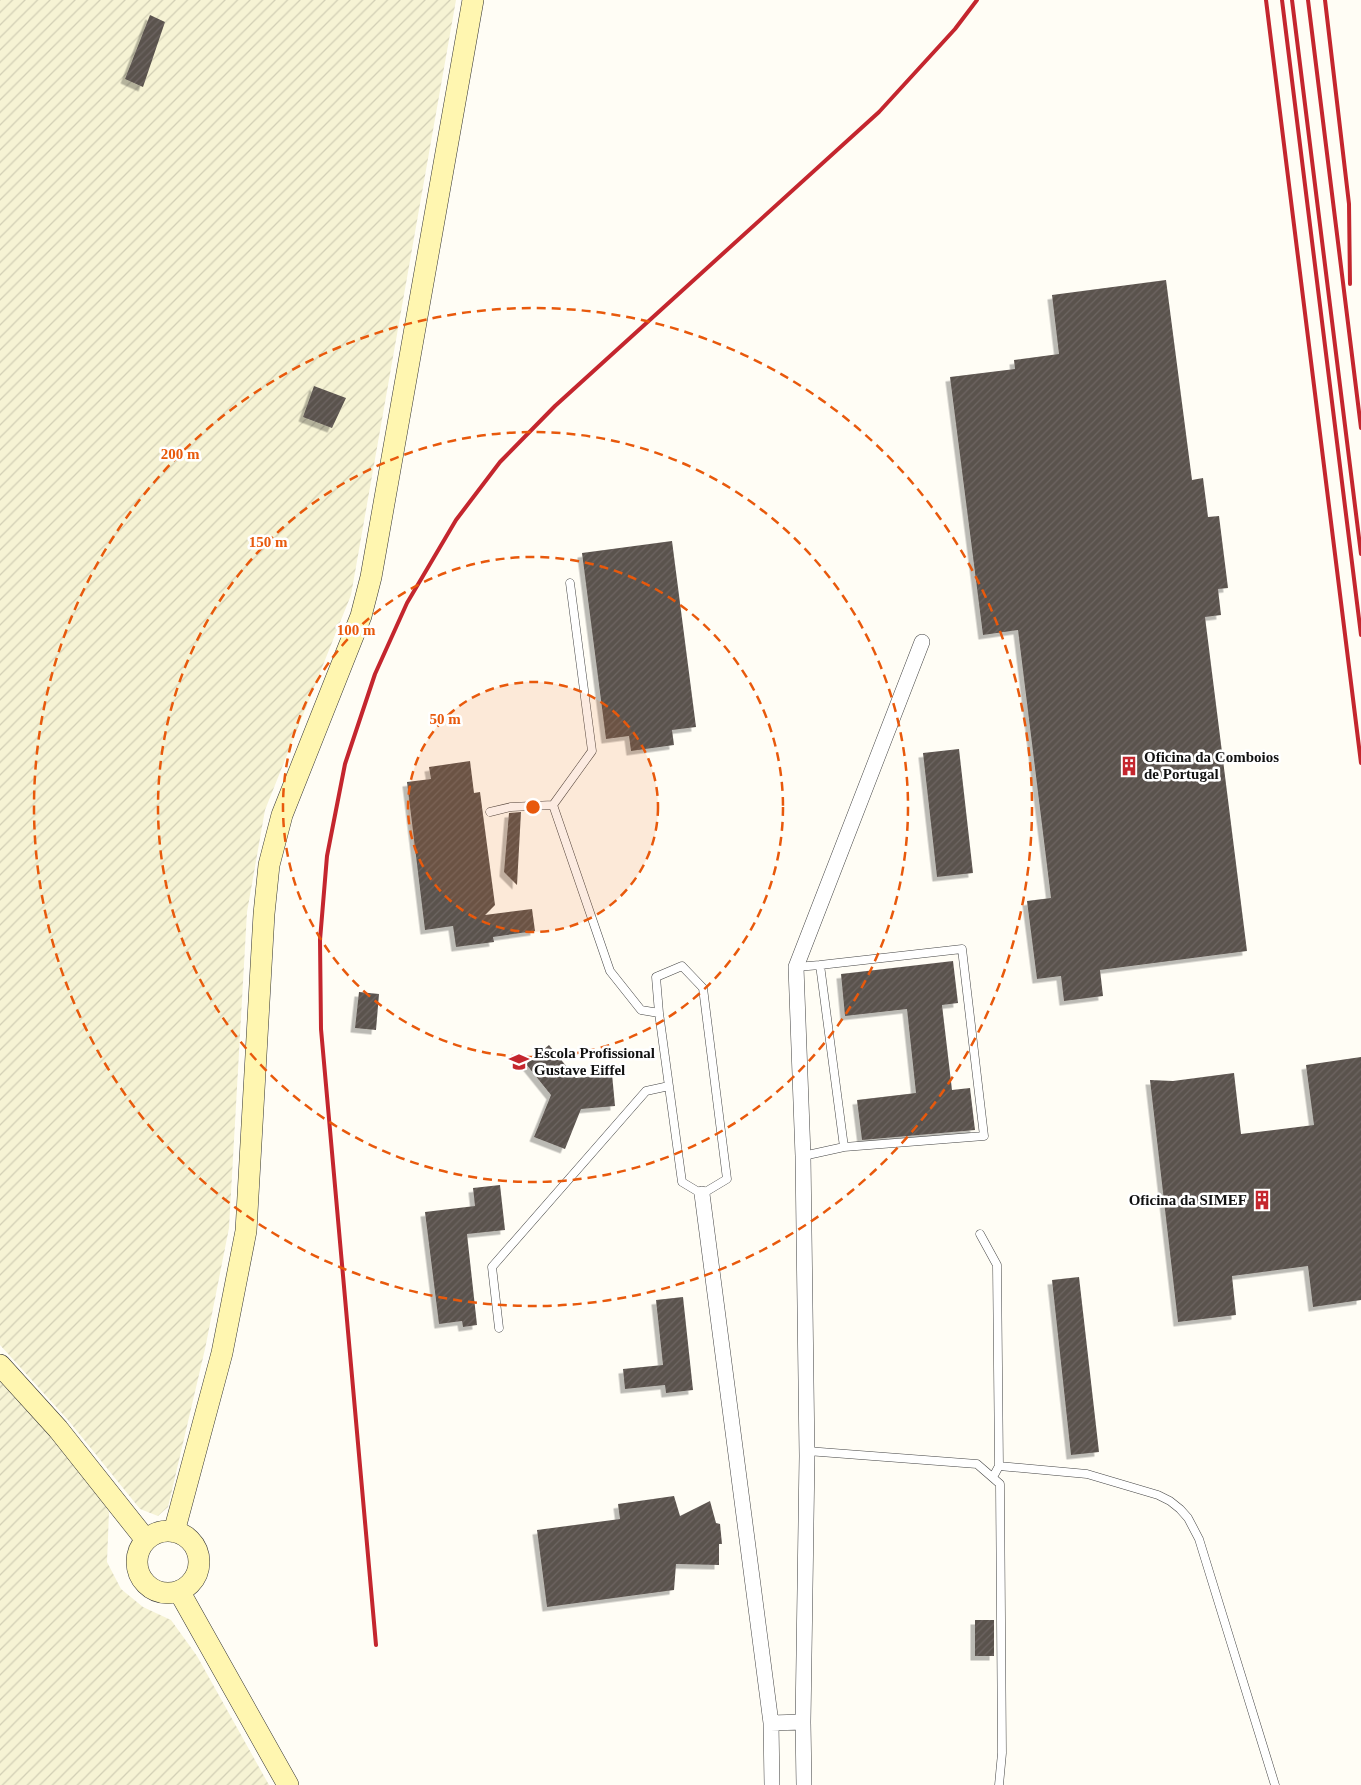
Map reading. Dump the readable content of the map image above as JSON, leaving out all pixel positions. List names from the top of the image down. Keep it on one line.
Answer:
{"places":{"building":["Oficina da Comboios de Portugal","Oficina da SIMEF"],"school or university":["Escola Profissional Gustave Eiffel"]},"rings":["200 m","150 m","100 m","50 m"]}
